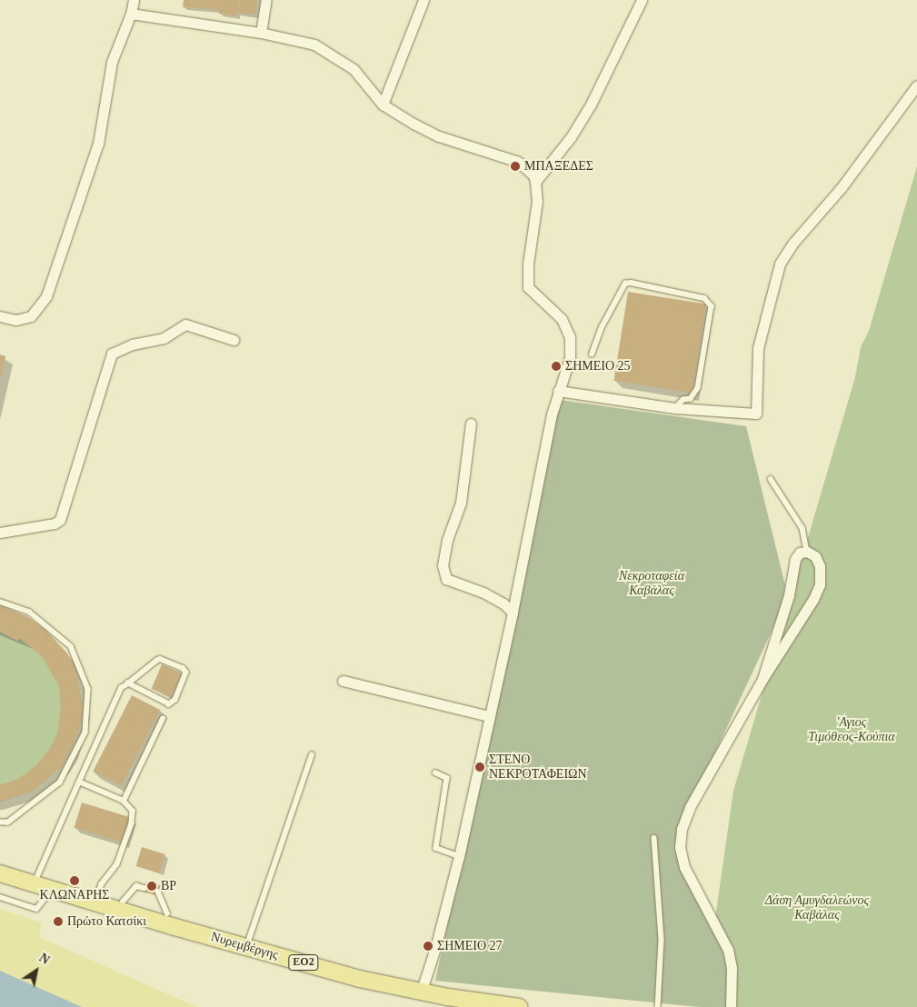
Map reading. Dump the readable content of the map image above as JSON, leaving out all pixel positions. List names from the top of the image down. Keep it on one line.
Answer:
{"streets":{"main road":["Νυρεμβέργης","ΕΟ2"]},"parks":["Νεκροταφεία Καβάλας","'Αγιος Τιμόθεος-Κούπια","Δάση Αμυγδαλεώνος Καβάλας"],"places":["ΜΠΑΞΕΔΕΣ","ΣΗΜΕΙΟ 25","ΣΤΕΝΟ ΝΕΚΡΟΤΑΦΕΙΩΝ","ΚΛΩΝΑΡΗΣ","BP","Πρώτο Κατσίκι","ΣΗΜΕΙΟ 27"],"north":"top right"}
